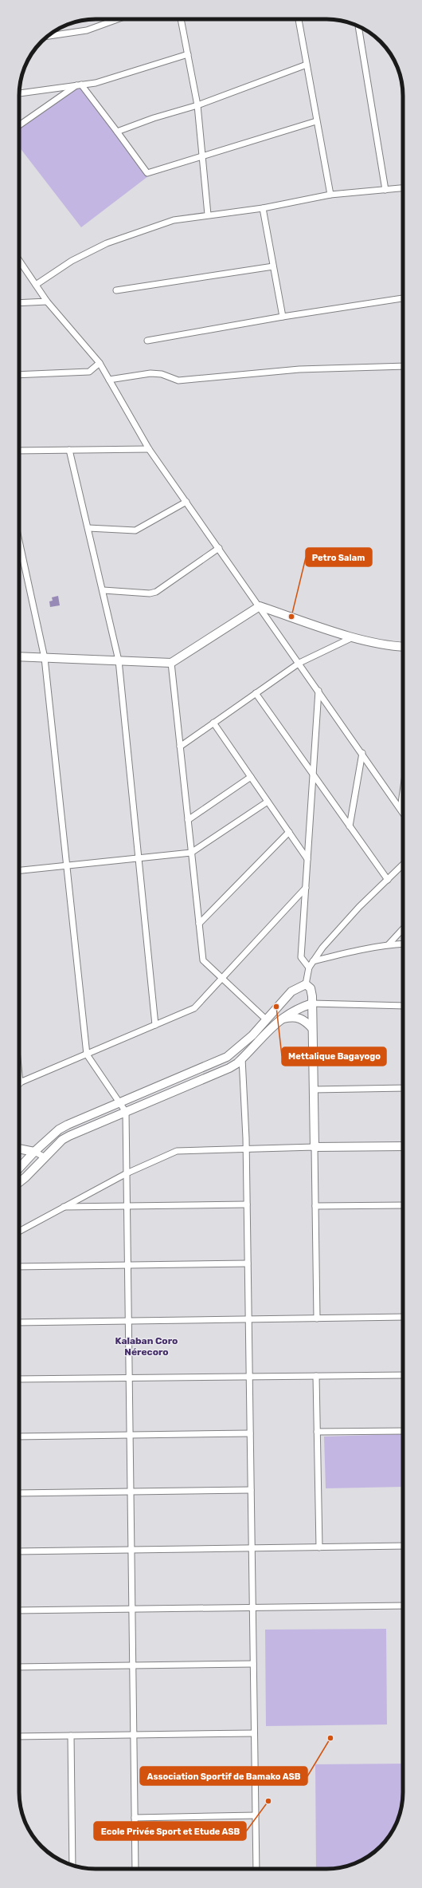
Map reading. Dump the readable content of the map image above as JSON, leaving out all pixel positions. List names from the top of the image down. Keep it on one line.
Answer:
{"districts":["Kalaban Coro Nérecoro"],"places":["Petro Salam","Mettalique Bagayogo","Association Sportif de Bamako ASB","Ecole Privée Sport et Etude ASB"]}
